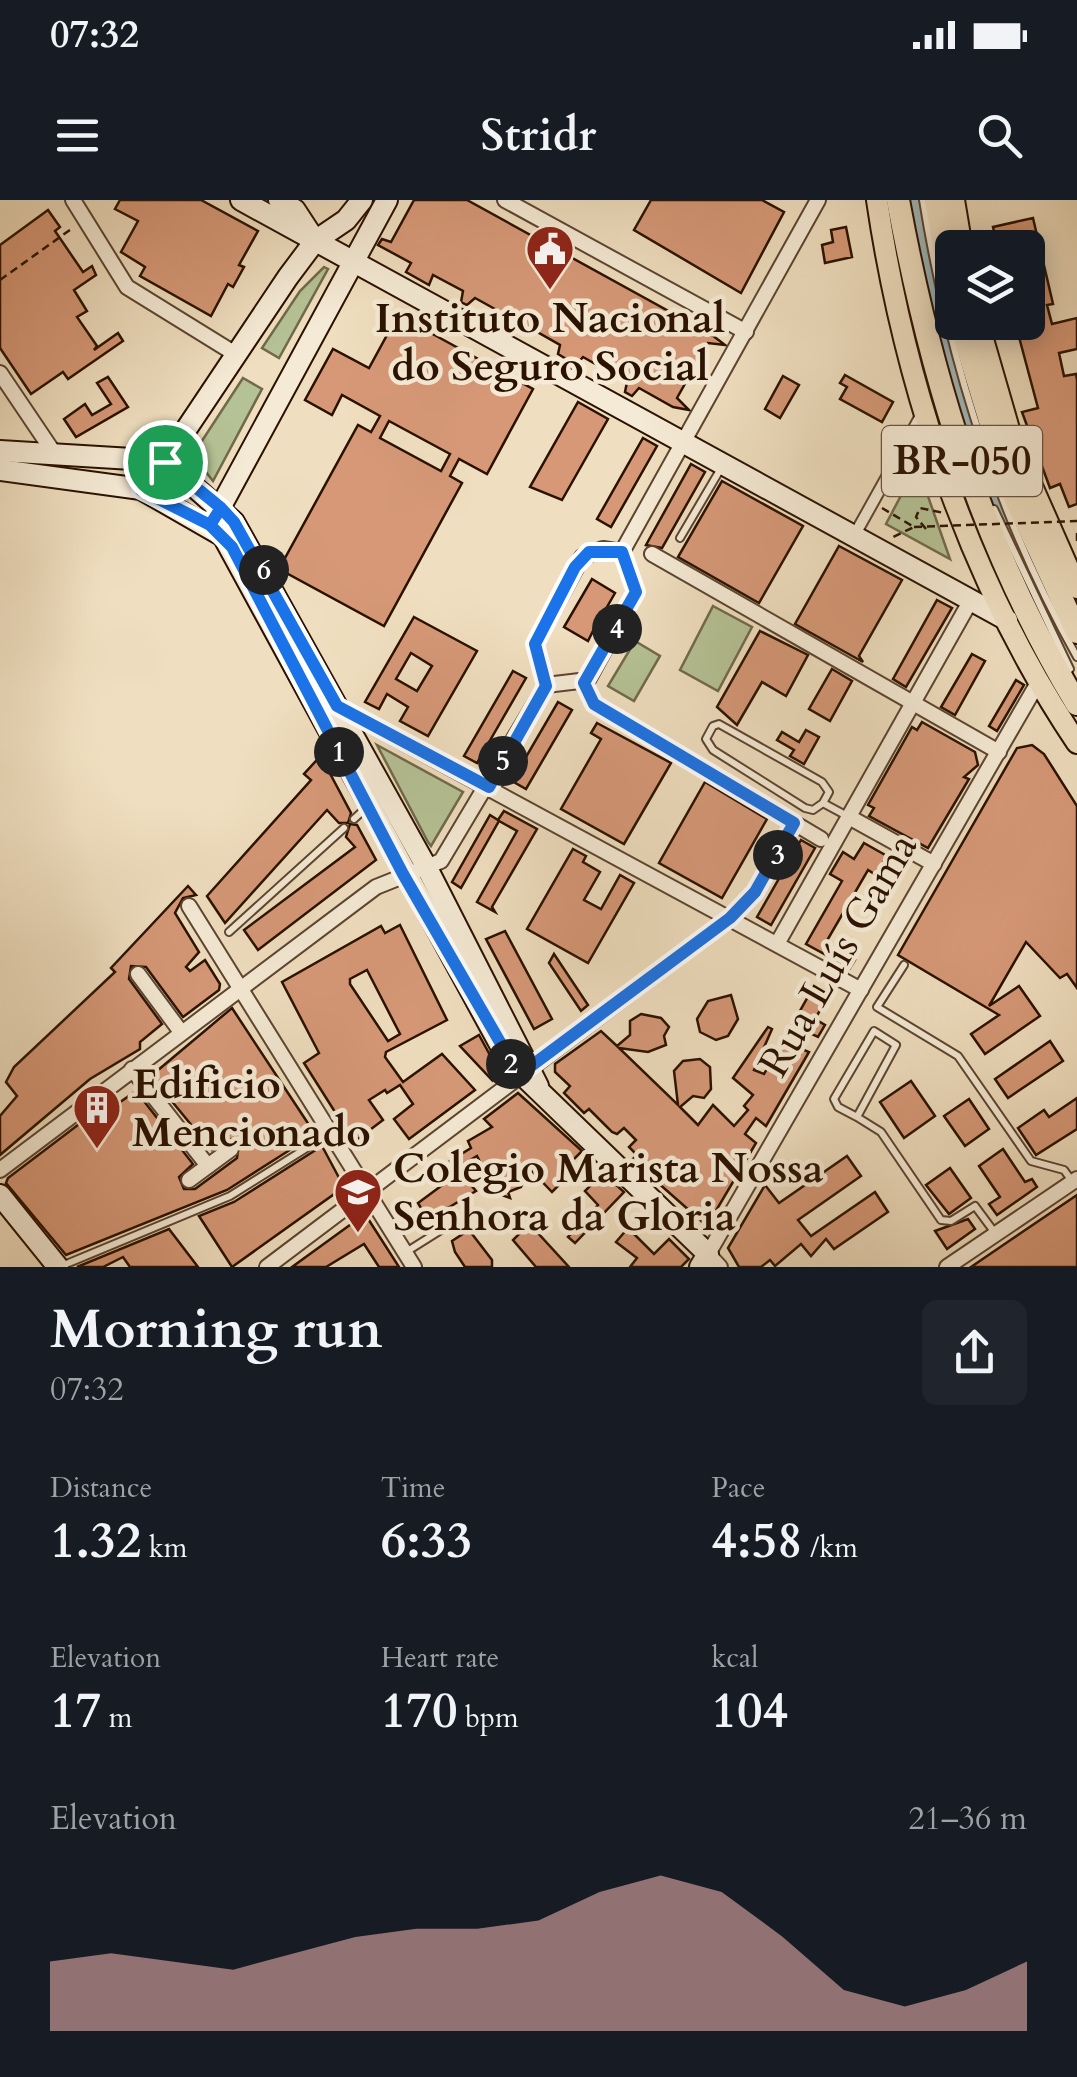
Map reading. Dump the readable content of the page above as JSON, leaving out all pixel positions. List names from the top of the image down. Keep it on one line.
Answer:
{"streets":{"highway":["BR-050"],"street":["Rua Luís Gama"]},"places":{"public building":["Instituto Nacional do Seguro Social"],"building":["Edificio Mencionado"],"school or university":["Colegio Marista Nossa Senhora da Gloria"]},"page":{"status":"07:32","header":"Stridr","pins":["6","4","1","5","3","2"],"heading":["Morning run","07:32"],"stats":[["Distance","1.32 km"],["Time","6:33"],["Pace","4:58 /km"],["Elevation","17 m"],["Heart rate","170 bpm"],["kcal","104"]],"chart":["Elevation","21–36 m"]}}
